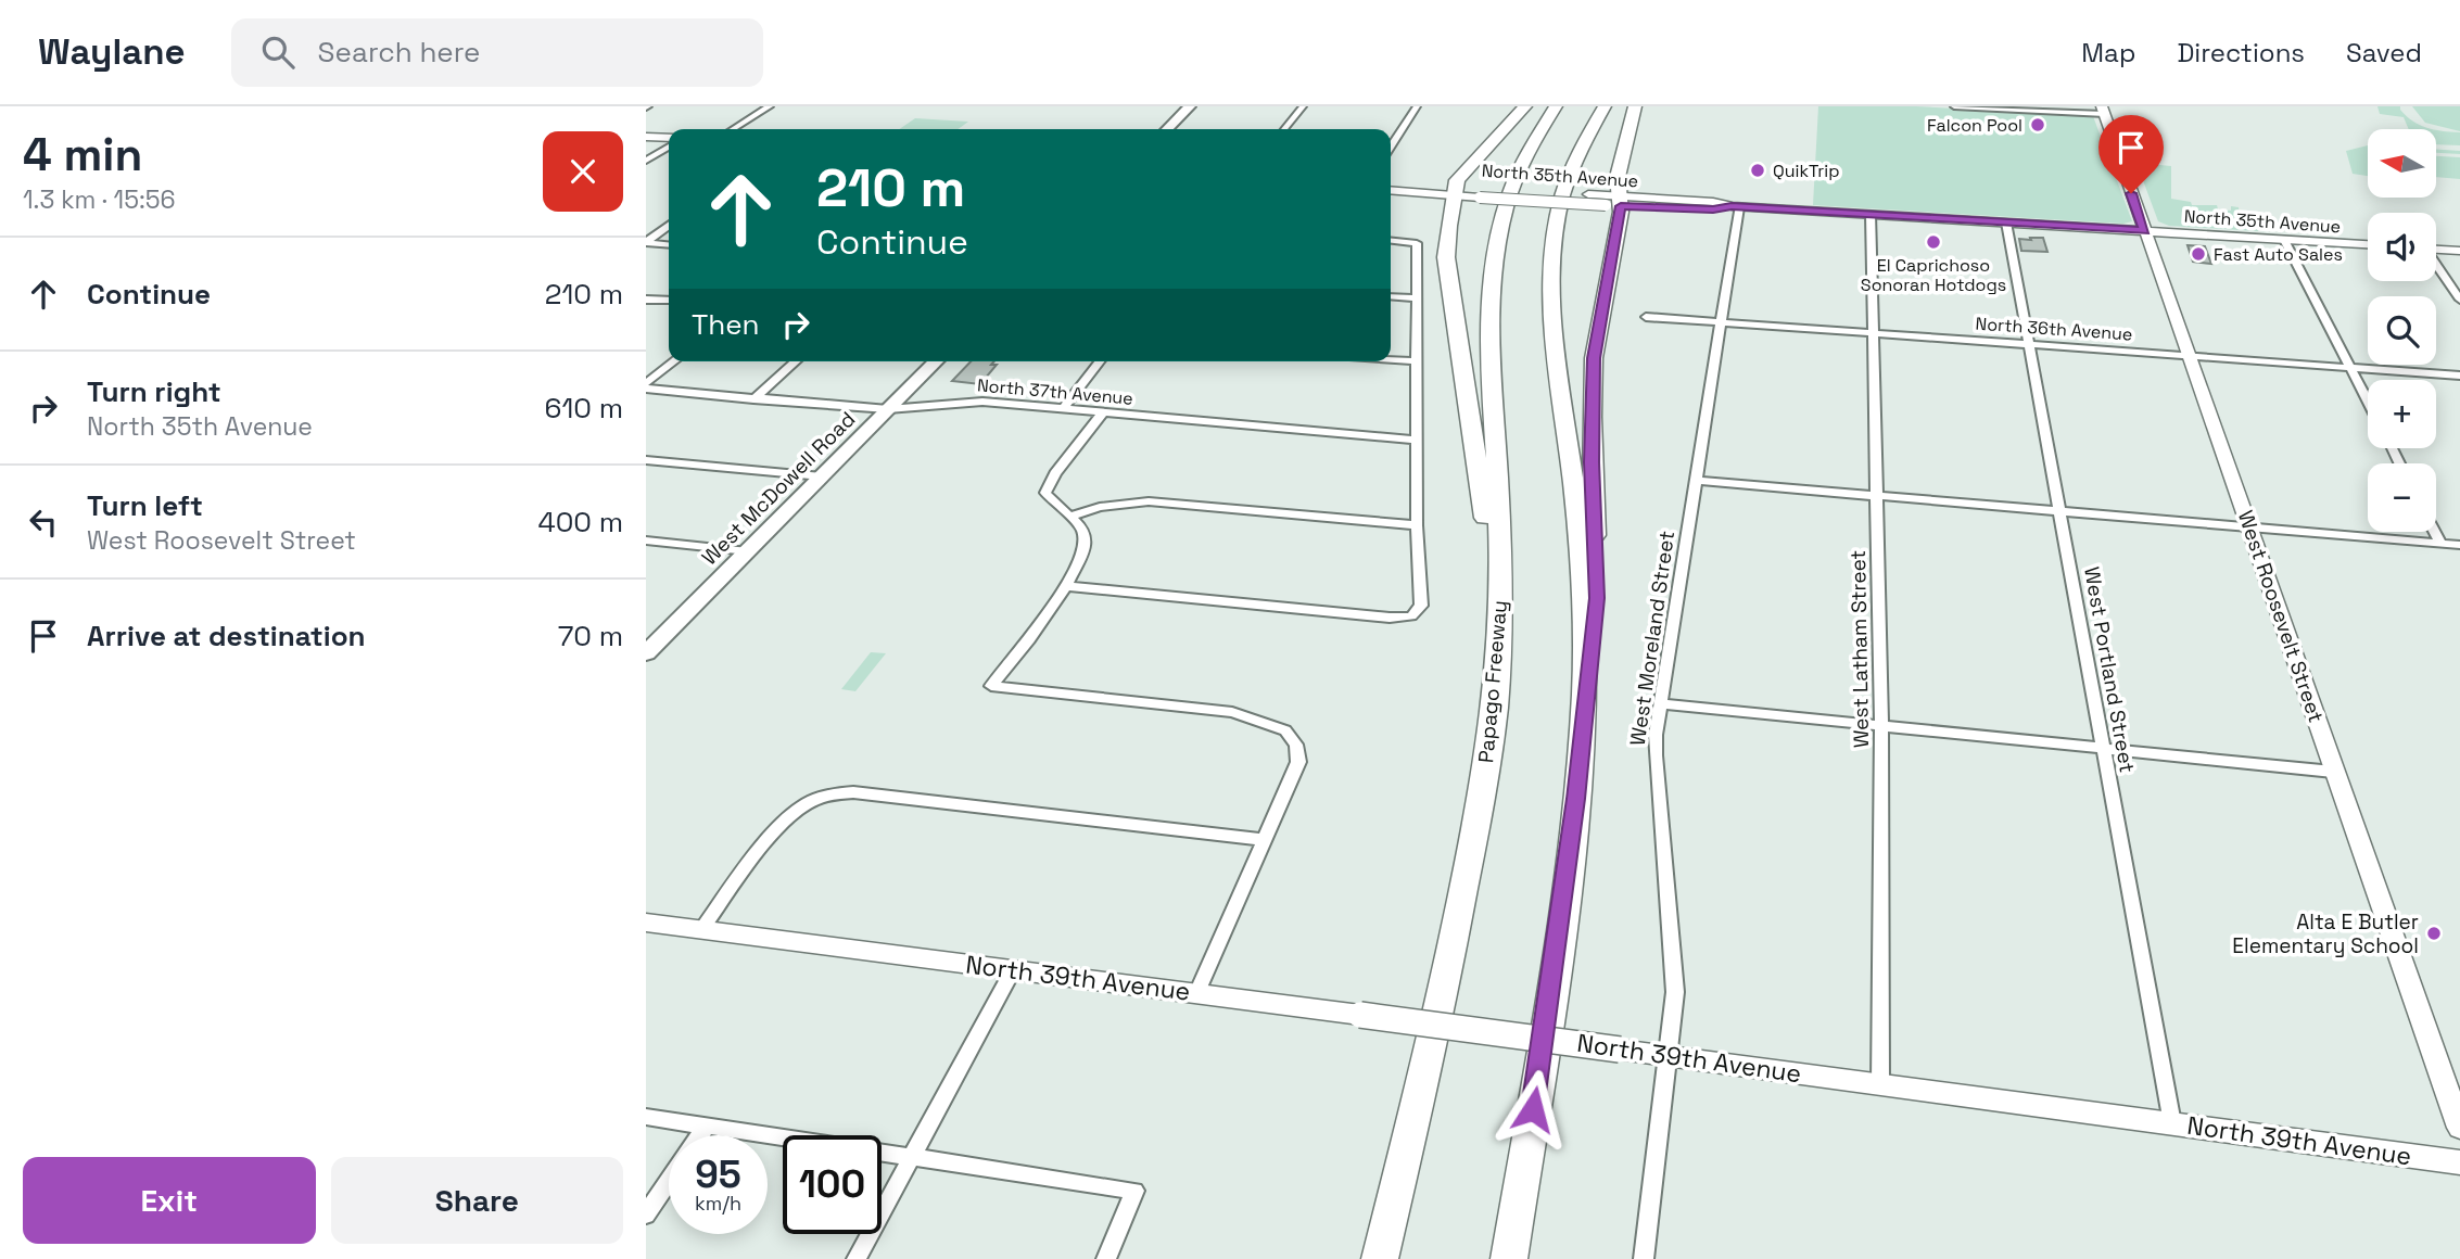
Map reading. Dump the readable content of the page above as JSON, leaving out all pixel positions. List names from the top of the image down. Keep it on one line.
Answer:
{"streets":{"highway":["Papago Freeway"],"main road":["West McDowell Road"],"street":["North 35th Avenue","North 36th Avenue","North 37th Avenue","West Roosevelt Street","West Moreland Street","West Latham Street","West Portland Street","North 39th Avenue"]},"crossings":[["North 35th Avenue","West Roosevelt Street"],["North 35th Avenue","West Moreland Street"],["North 35th Avenue","West Latham Street"],["North 35th Avenue","West Portland Street"],["North 36th Avenue","West Roosevelt Street"],["North 36th Avenue","West Moreland Street"],["North 36th Avenue","West Latham Street"],["North 36th Avenue","West Portland Street"],["North 37th Avenue","West McDowell Road"],["West Moreland Street","North 39th Avenue"],["West Latham Street","North 39th Avenue"],["West Portland Street","North 39th Avenue"]],"places":["Falcon Pool","QuikTrip","El Caprichoso Sonoran Hotdogs","Fast Auto Sales","Alta E Butler Elementary School"],"north":"left","page":{"header":"Waylane","search":"Search here","nav":["Map","Directions","Saved"],"heading":["4 min","1.3 km · 15:56"],"map_buttons":["+","−"],"turn":["210 m","Continue"],"list":[{"name":"Continue","value":"210 m"},{"name":"Turn right","note":"North 35th Avenue","value":"610 m"},{"name":"Turn left","note":"West Roosevelt Street","value":"400 m"},{"name":"Arrive at destination","value":"70 m"}],"then":"Then","speed":"95 km/h","limit":"100","buttons":["Exit","Share"]}}
